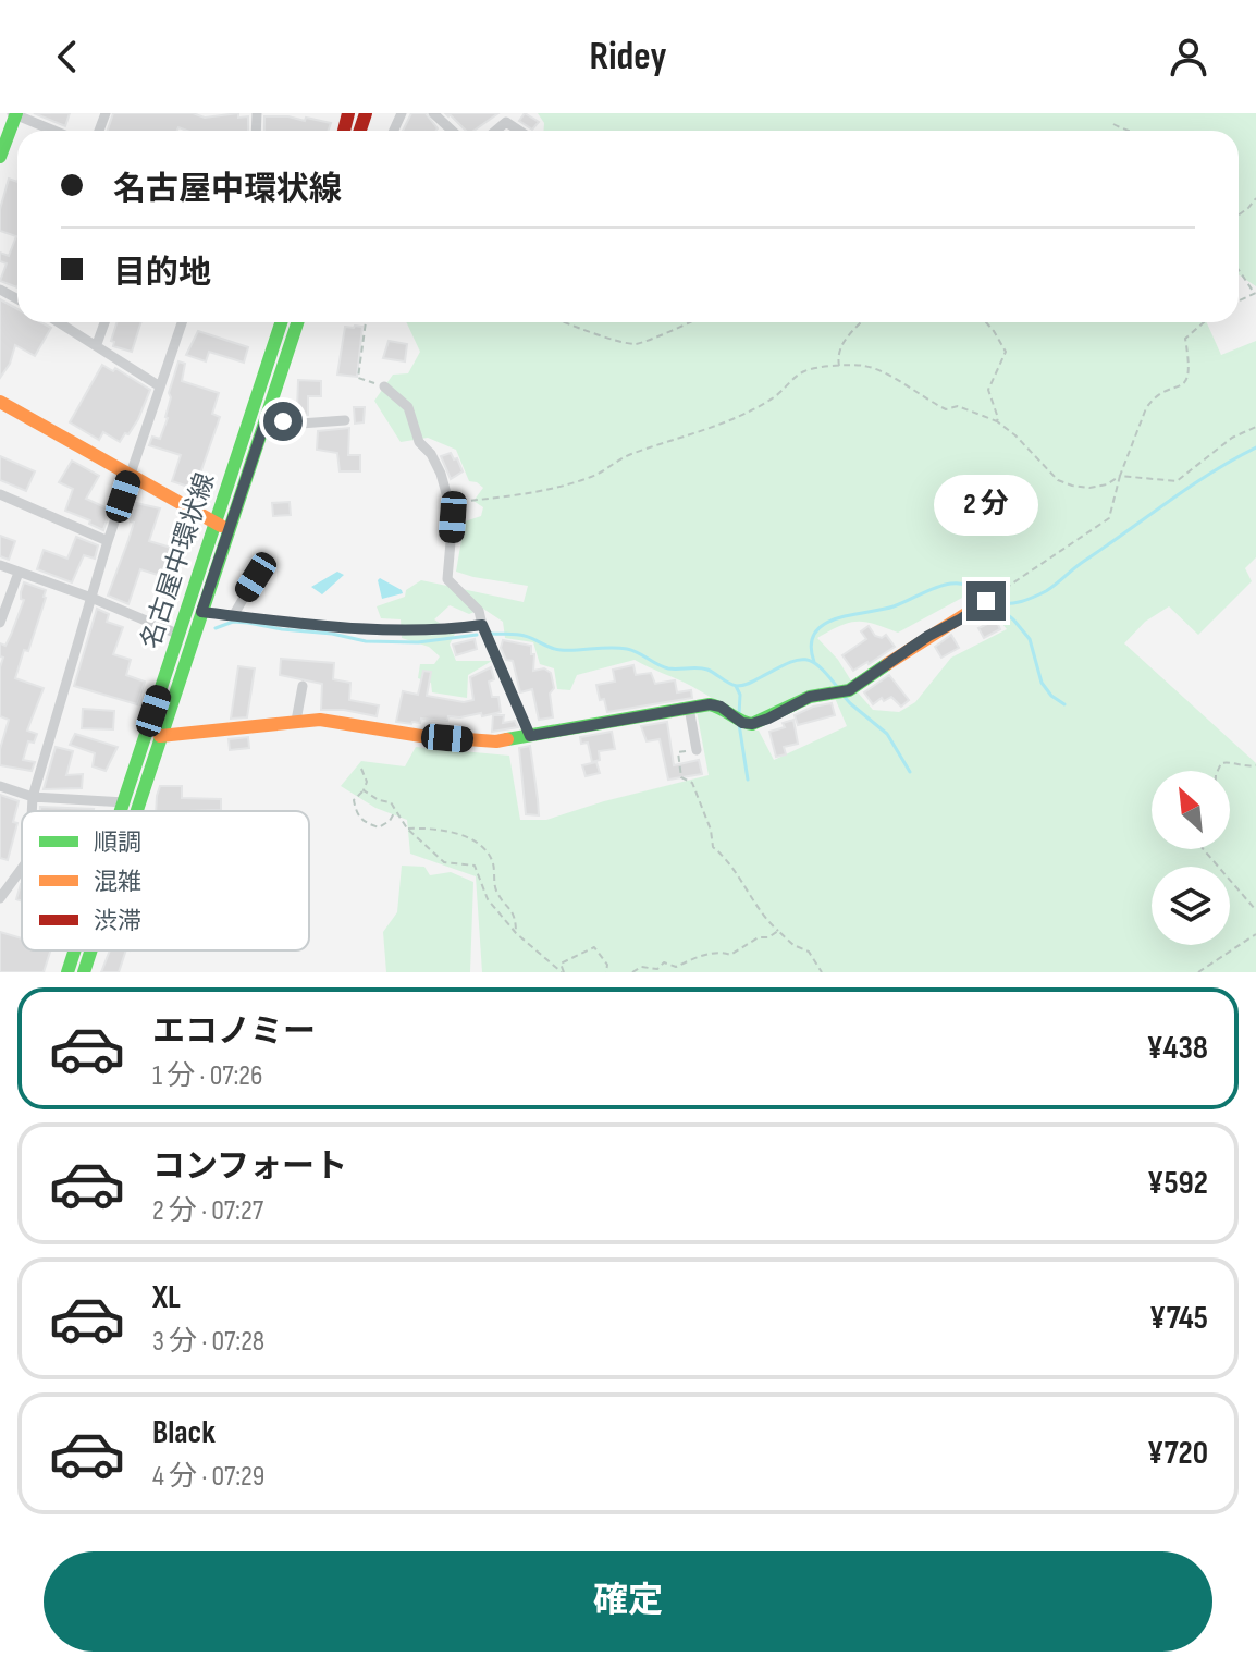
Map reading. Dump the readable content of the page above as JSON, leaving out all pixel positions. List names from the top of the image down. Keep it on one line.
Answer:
{"streets":{"main road":["名古屋中環状線"]},"legend":["順調","混雑","渋滞"],"north":"top left","page":{"header":"Ridey","banner":["名古屋中環状線","目的地"],"bubble":"2 分","list":[{"name":"エコノミー","note":"1 分 · 07:26","value":"¥438"},{"name":"コンフォート","note":"2 分 · 07:27","value":"¥592"},{"name":"XL","note":"3 分 · 07:28","value":"¥745"},{"name":"Black","note":"4 分 · 07:29","value":"¥720"}],"buttons":"確定"}}
